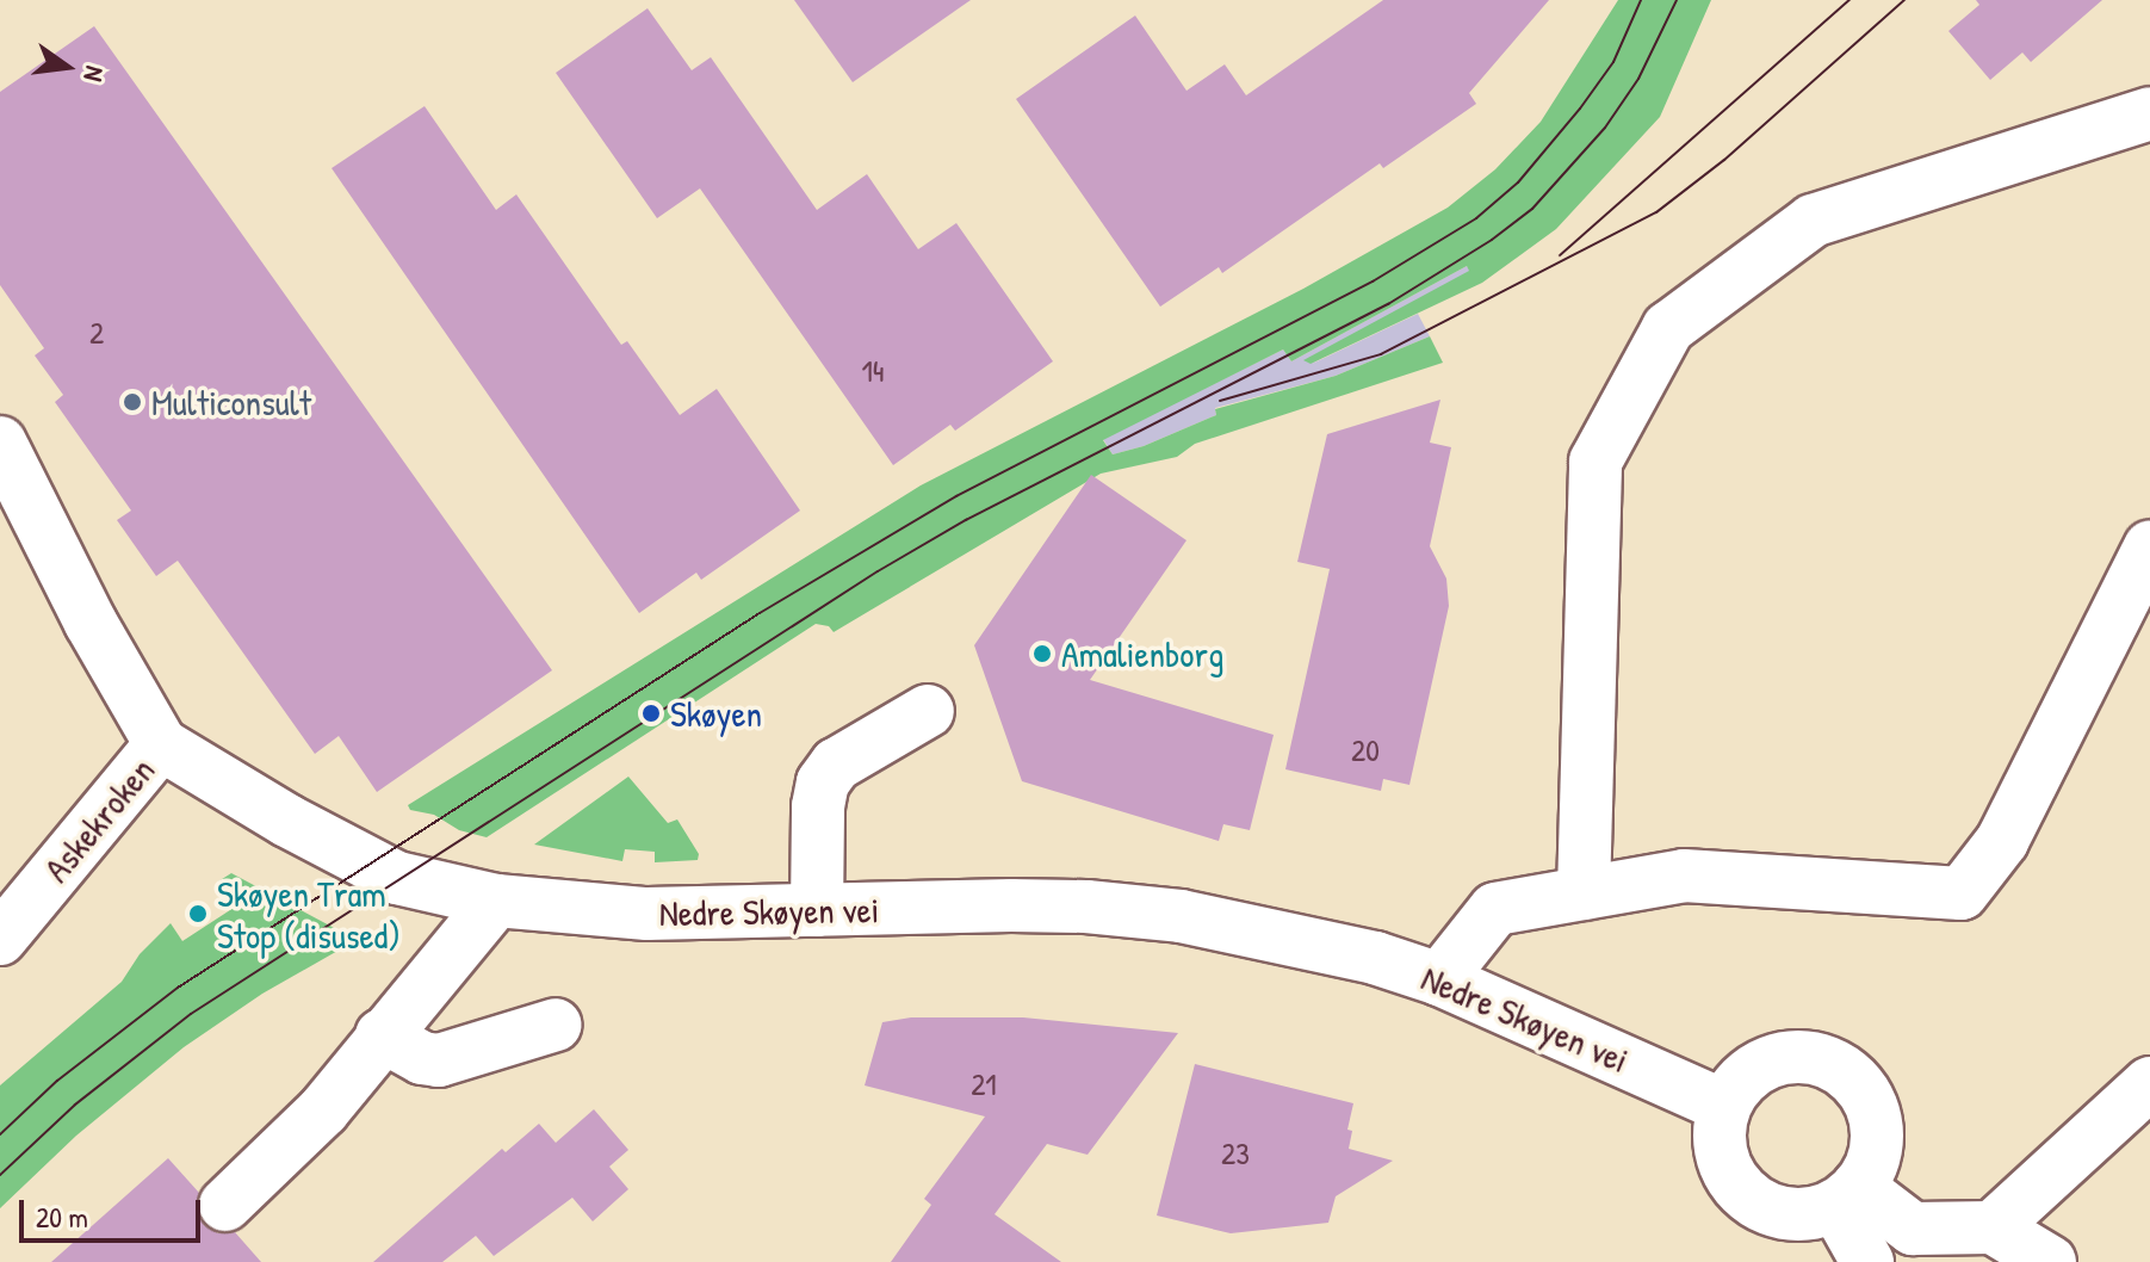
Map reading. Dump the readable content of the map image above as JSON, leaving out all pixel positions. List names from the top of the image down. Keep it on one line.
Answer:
{"streets":{"street":["Askekroken","Nedre Skøyen vei"]},"crossings":[["Askekroken","Nedre Skøyen vei"]],"places":["Multiconsult","Amalienborg","Skøyen","Skøyen Tram Stop (disused)"],"house_numbers":["2","14","20","21","23"],"scale_bar":"20 m","north":"right"}
